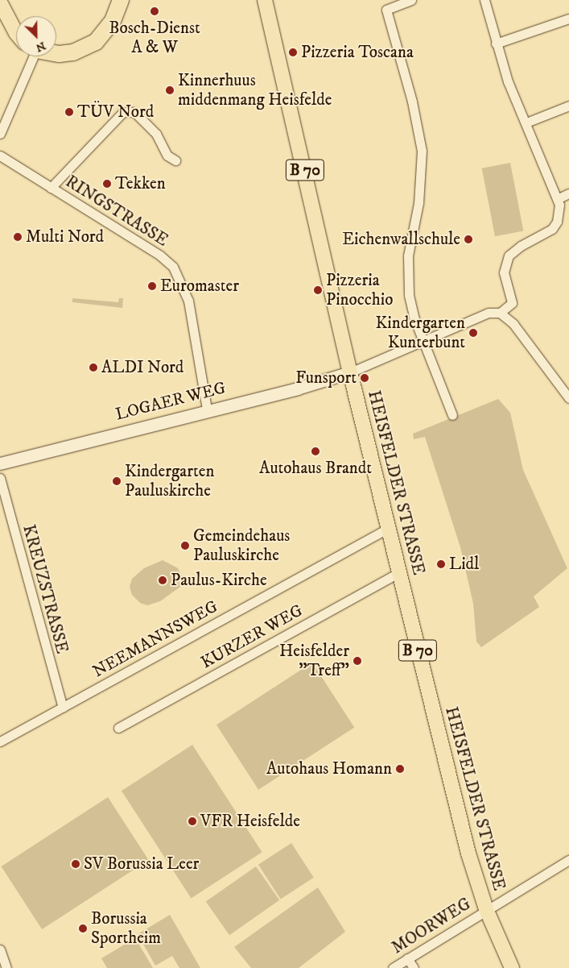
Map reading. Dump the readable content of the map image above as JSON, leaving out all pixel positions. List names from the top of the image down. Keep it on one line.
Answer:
{"streets":{"main road":["B 70","HEISFELDER STRASSE"],"street":["RINGSTRASSE","LOGAER WEG","KREUZSTRASSE","KURZER WEG","NEEMANNSWEG","MOORWEG"]},"crossings":[["RINGSTRASSE","LOGAER WEG"],["LOGAER WEG","HEISFELDER STRASSE"],["HEISFELDER STRASSE","KURZER WEG"],["HEISFELDER STRASSE","NEEMANNSWEG"],["HEISFELDER STRASSE","MOORWEG"],["KREUZSTRASSE","NEEMANNSWEG"]],"places":["Bosch-Dienst A & W","Pizzeria Toscana","Kinnerhuus middenmang Heisfelde","TÜV Nord","Tekken","Multi Nord","Eichenwallschule","Euromaster","Pizzeria Pinocchio","Kindergarten Kunterbunt","ALDI Nord","Funsport","Autohaus Brandt","Kindergarten Pauluskirche","Gemeindehaus Pauluskirche","Lidl","Paulus-Kirche","Heisfelder \"Treff\"","Autohaus Homann","VFR Heisfelde","SV Borussia Leer","Borussia Sportheim"],"north":"bottom right"}
